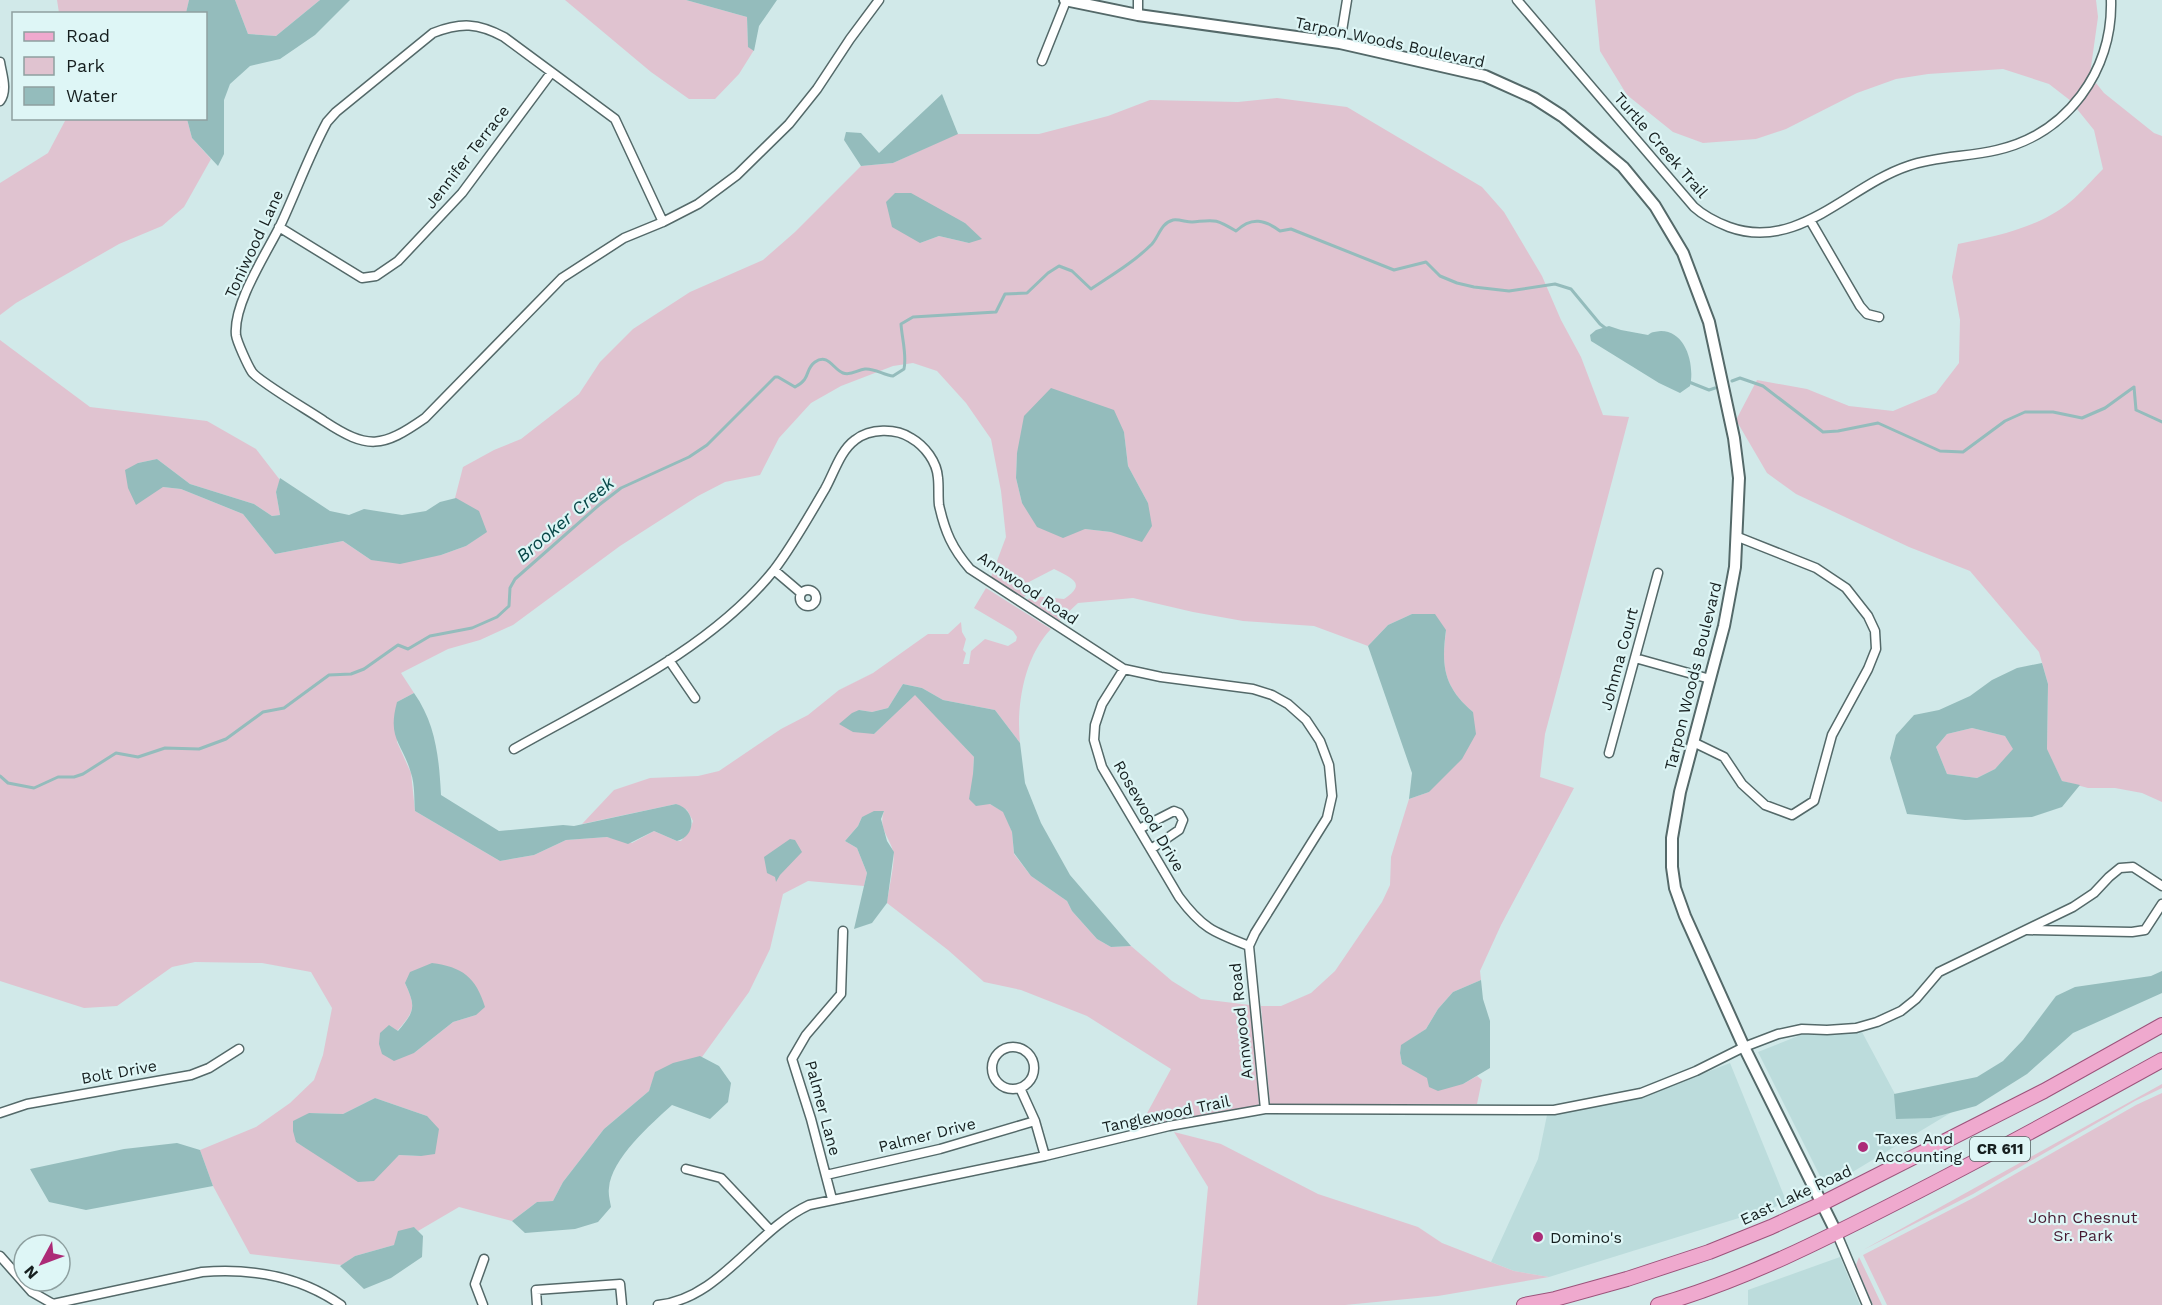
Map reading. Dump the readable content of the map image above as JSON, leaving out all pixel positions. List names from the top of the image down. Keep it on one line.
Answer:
{"streets":{"main road":["CR 611","East Lake Road"],"street":["Tarpon Woods Boulevard","Turtle Creek Trail","Jennifer Terrace","Toniwood Lane","Annwood Road","Johnna Court","Rosewood Drive","Bolt Drive","Palmer Lane","Tanglewood Trail","Palmer Drive"]},"crossings":[["Tarpon Woods Boulevard","Tanglewood Trail"],["Tarpon Woods Boulevard","CR 611"],["Tarpon Woods Boulevard","East Lake Road"],["Jennifer Terrace","Toniwood Lane"],["Annwood Road","Rosewood Drive"],["Annwood Road","Tanglewood Trail"],["Palmer Lane","Tanglewood Trail"],["Palmer Lane","Palmer Drive"]],"water":["Brooker Creek"],"parks":["John Chesnut Sr. Park"],"places":["Taxes And Accounting","Domino's"],"legend":["Road","Park","Water"],"north":"bottom left"}
